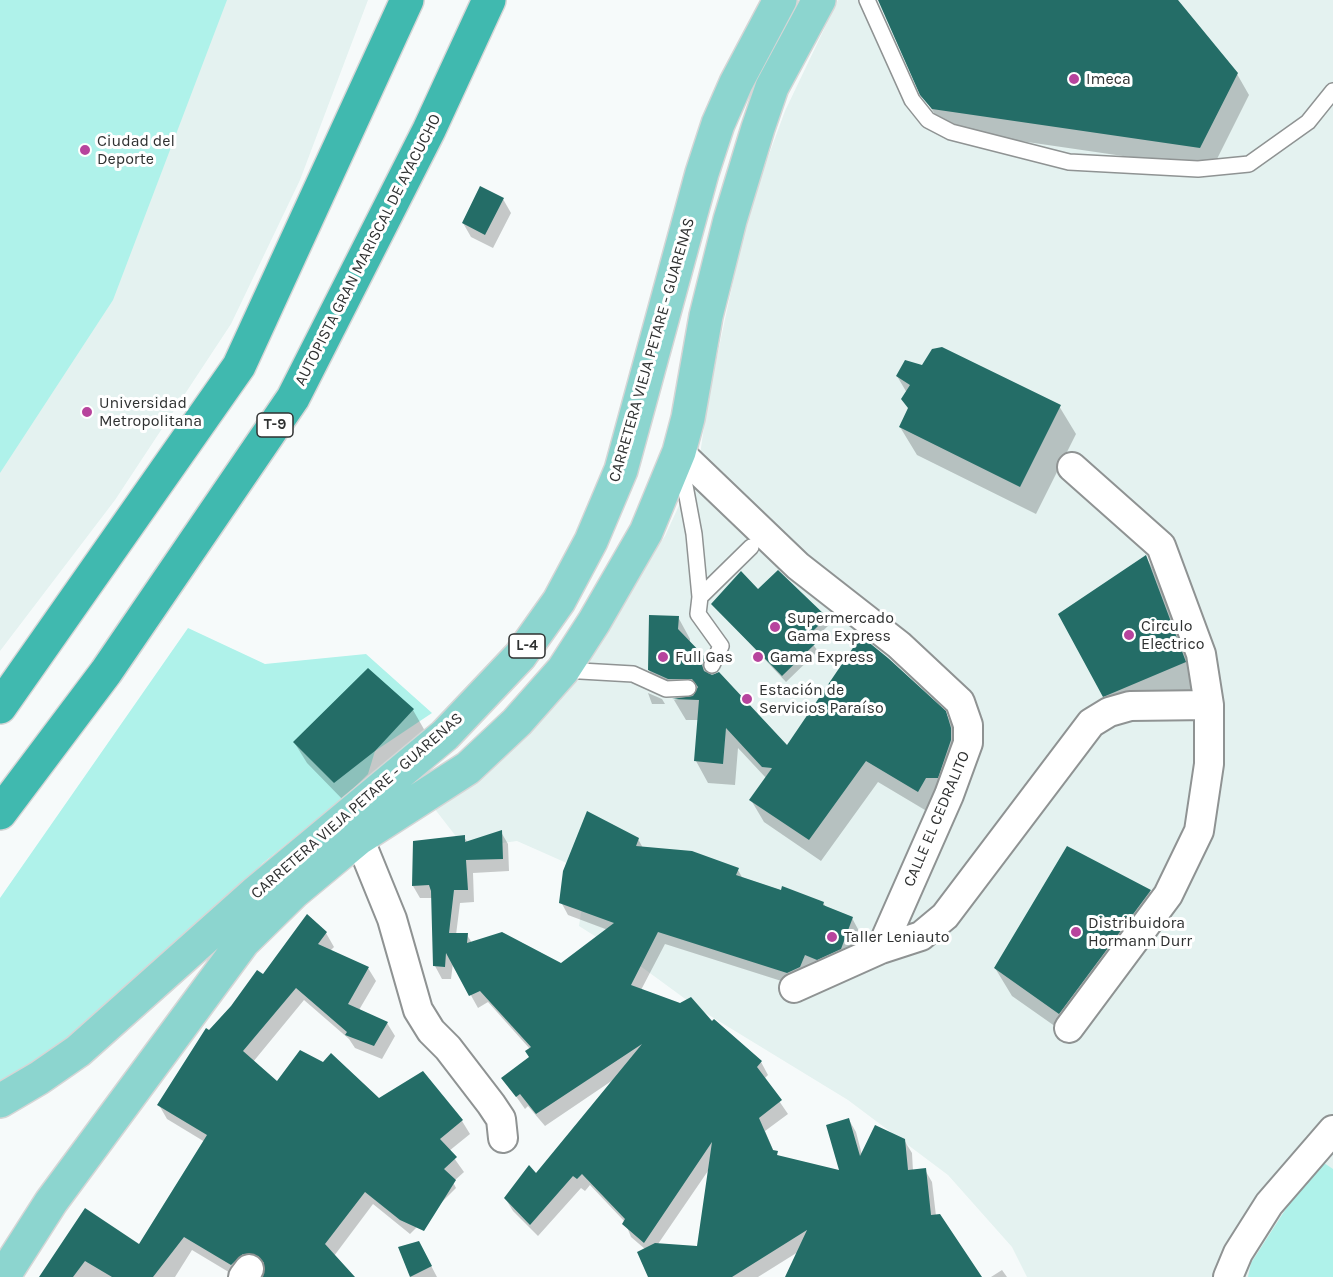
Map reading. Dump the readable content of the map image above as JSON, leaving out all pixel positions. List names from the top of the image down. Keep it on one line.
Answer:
{"streets":{"highway":["AUTOPISTA GRAN MARISCAL DE AYACUCHO","T-9"],"main road":["CARRETERA VIEJA PETARE - GUARENAS","L-4"],"street":["CALLE EL CEDRALITO"]},"crossings":[["CARRETERA VIEJA PETARE - GUARENAS","L-4"],["L-4","CALLE EL CEDRALITO"]],"places":["Imeca","Ciudad del Deporte","Universidad Metropolitana","Supermercado Gama Express","Circulo Electrico","Full Gas","Gama Express","Estación de Servicios Paraíso","Distribuidora Hormann Durr","Taller Leniauto"]}
